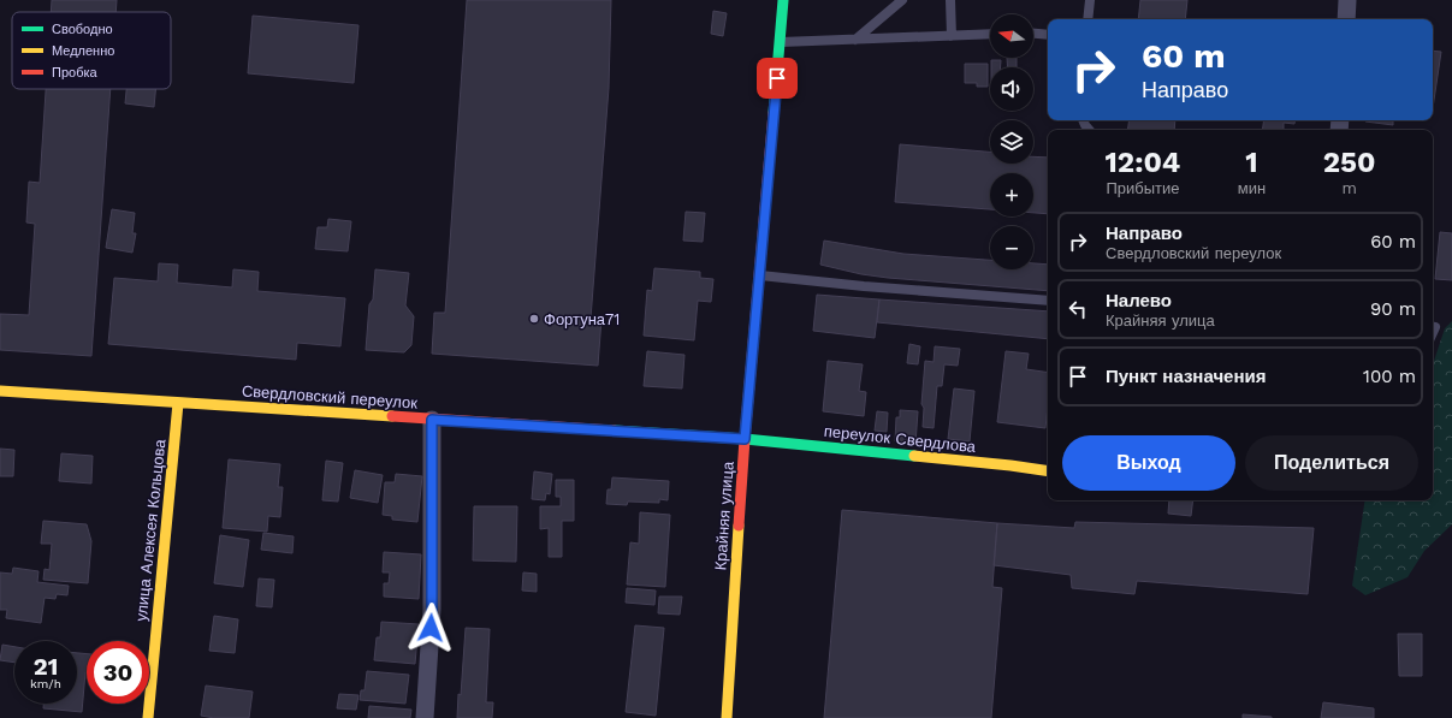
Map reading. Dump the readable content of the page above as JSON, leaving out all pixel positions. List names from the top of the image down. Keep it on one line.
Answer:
{"streets":{"street":["Свердловский переулок","переулок Свердлова","Крайняя улица","улица Алексея Кольцова"]},"crossings":[["Свердловский переулок","переулок Свердлова"],["Свердловский переулок","Крайняя улица"],["Свердловский переулок","улица Алексея Кольцова"],["переулок Свердлова","Крайняя улица"]],"places":["Фортуна71"],"legend":["Свободно","Медленно","Пробка"],"north":"left","page":{"map_buttons":["+","−"],"turn":["60 m","Направо"],"eta":["12:04","Прибытие","1","мин","250","m"],"list":[{"name":"Направо","note":"Свердловский переулок","value":"60 m"},{"name":"Налево","note":"Крайняя улица","value":"90 m"},{"name":"Пункт назначения","value":"100 m"}],"buttons":["Выход","Поделиться"],"speed":"21 km/h","limit":"30"}}
